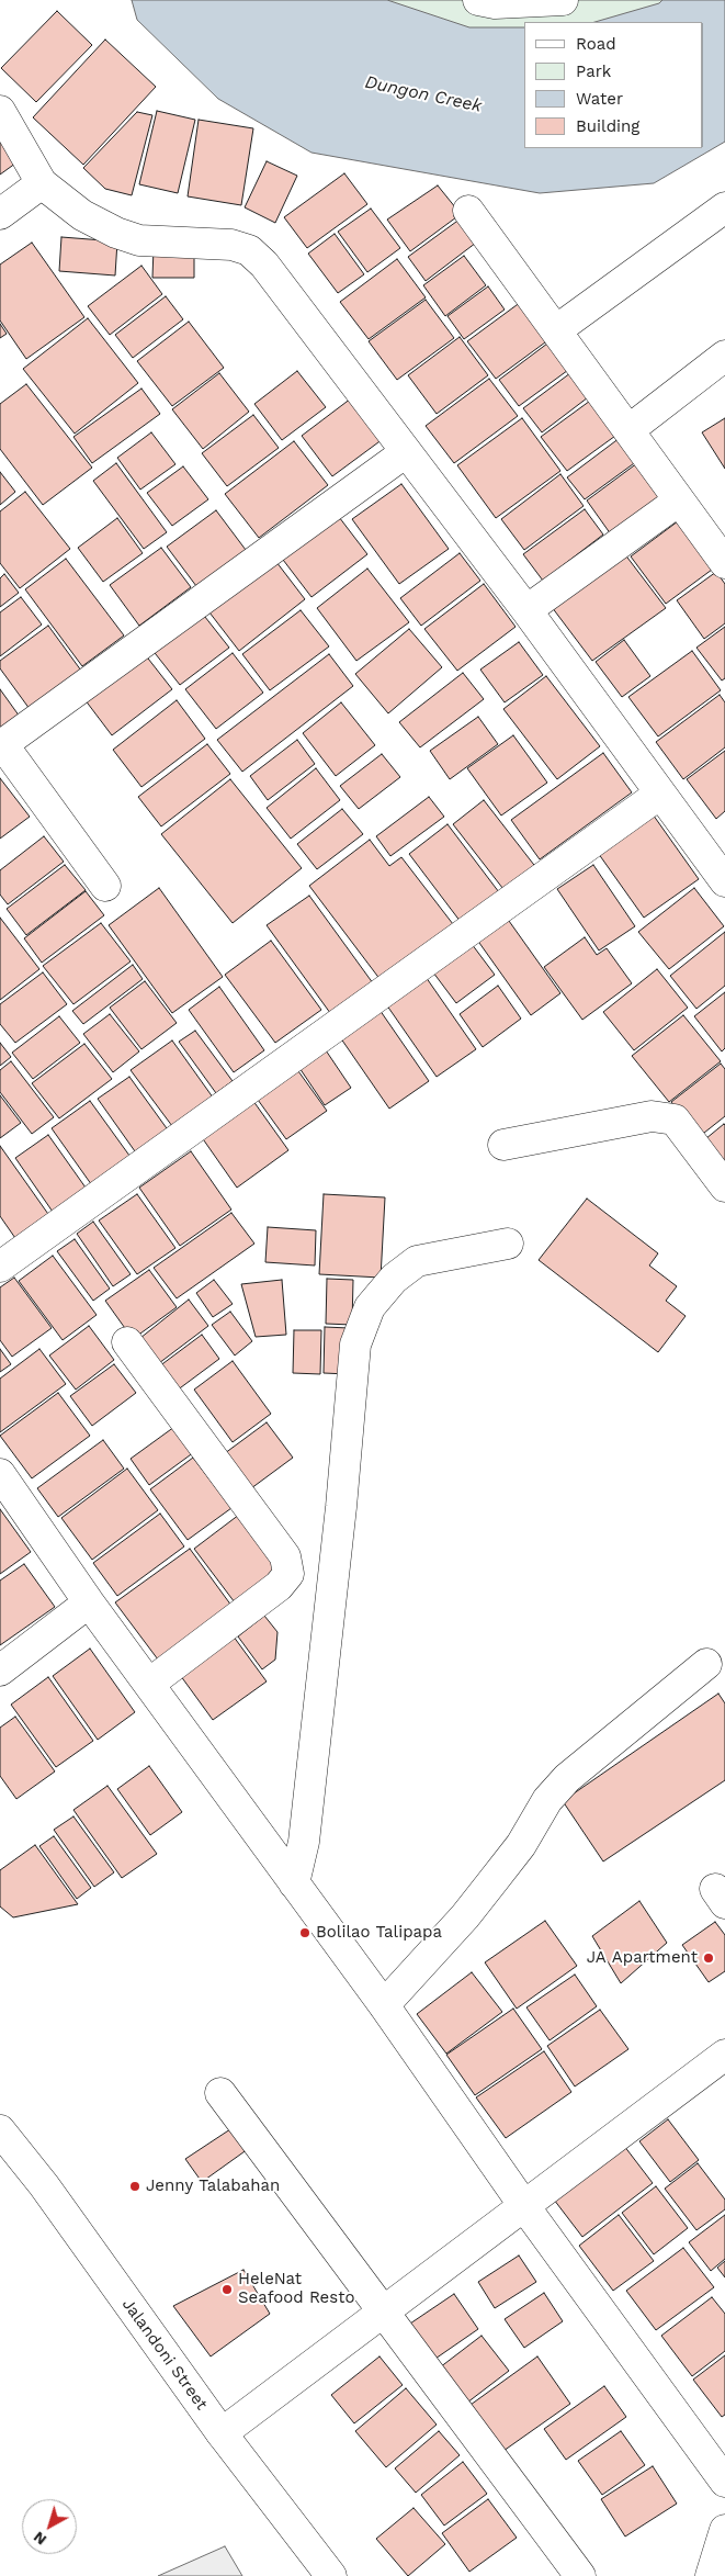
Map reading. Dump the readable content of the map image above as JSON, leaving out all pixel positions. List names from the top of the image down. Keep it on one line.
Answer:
{"streets":{"street":["Jalandoni Street"]},"water":["Dungon Creek"],"places":["Bolilao Talipapa","JA Apartment","Jenny Talabahan","HeleNat Seafood Resto"],"legend":["Road","Park","Water","Building"],"north":"bottom left"}
